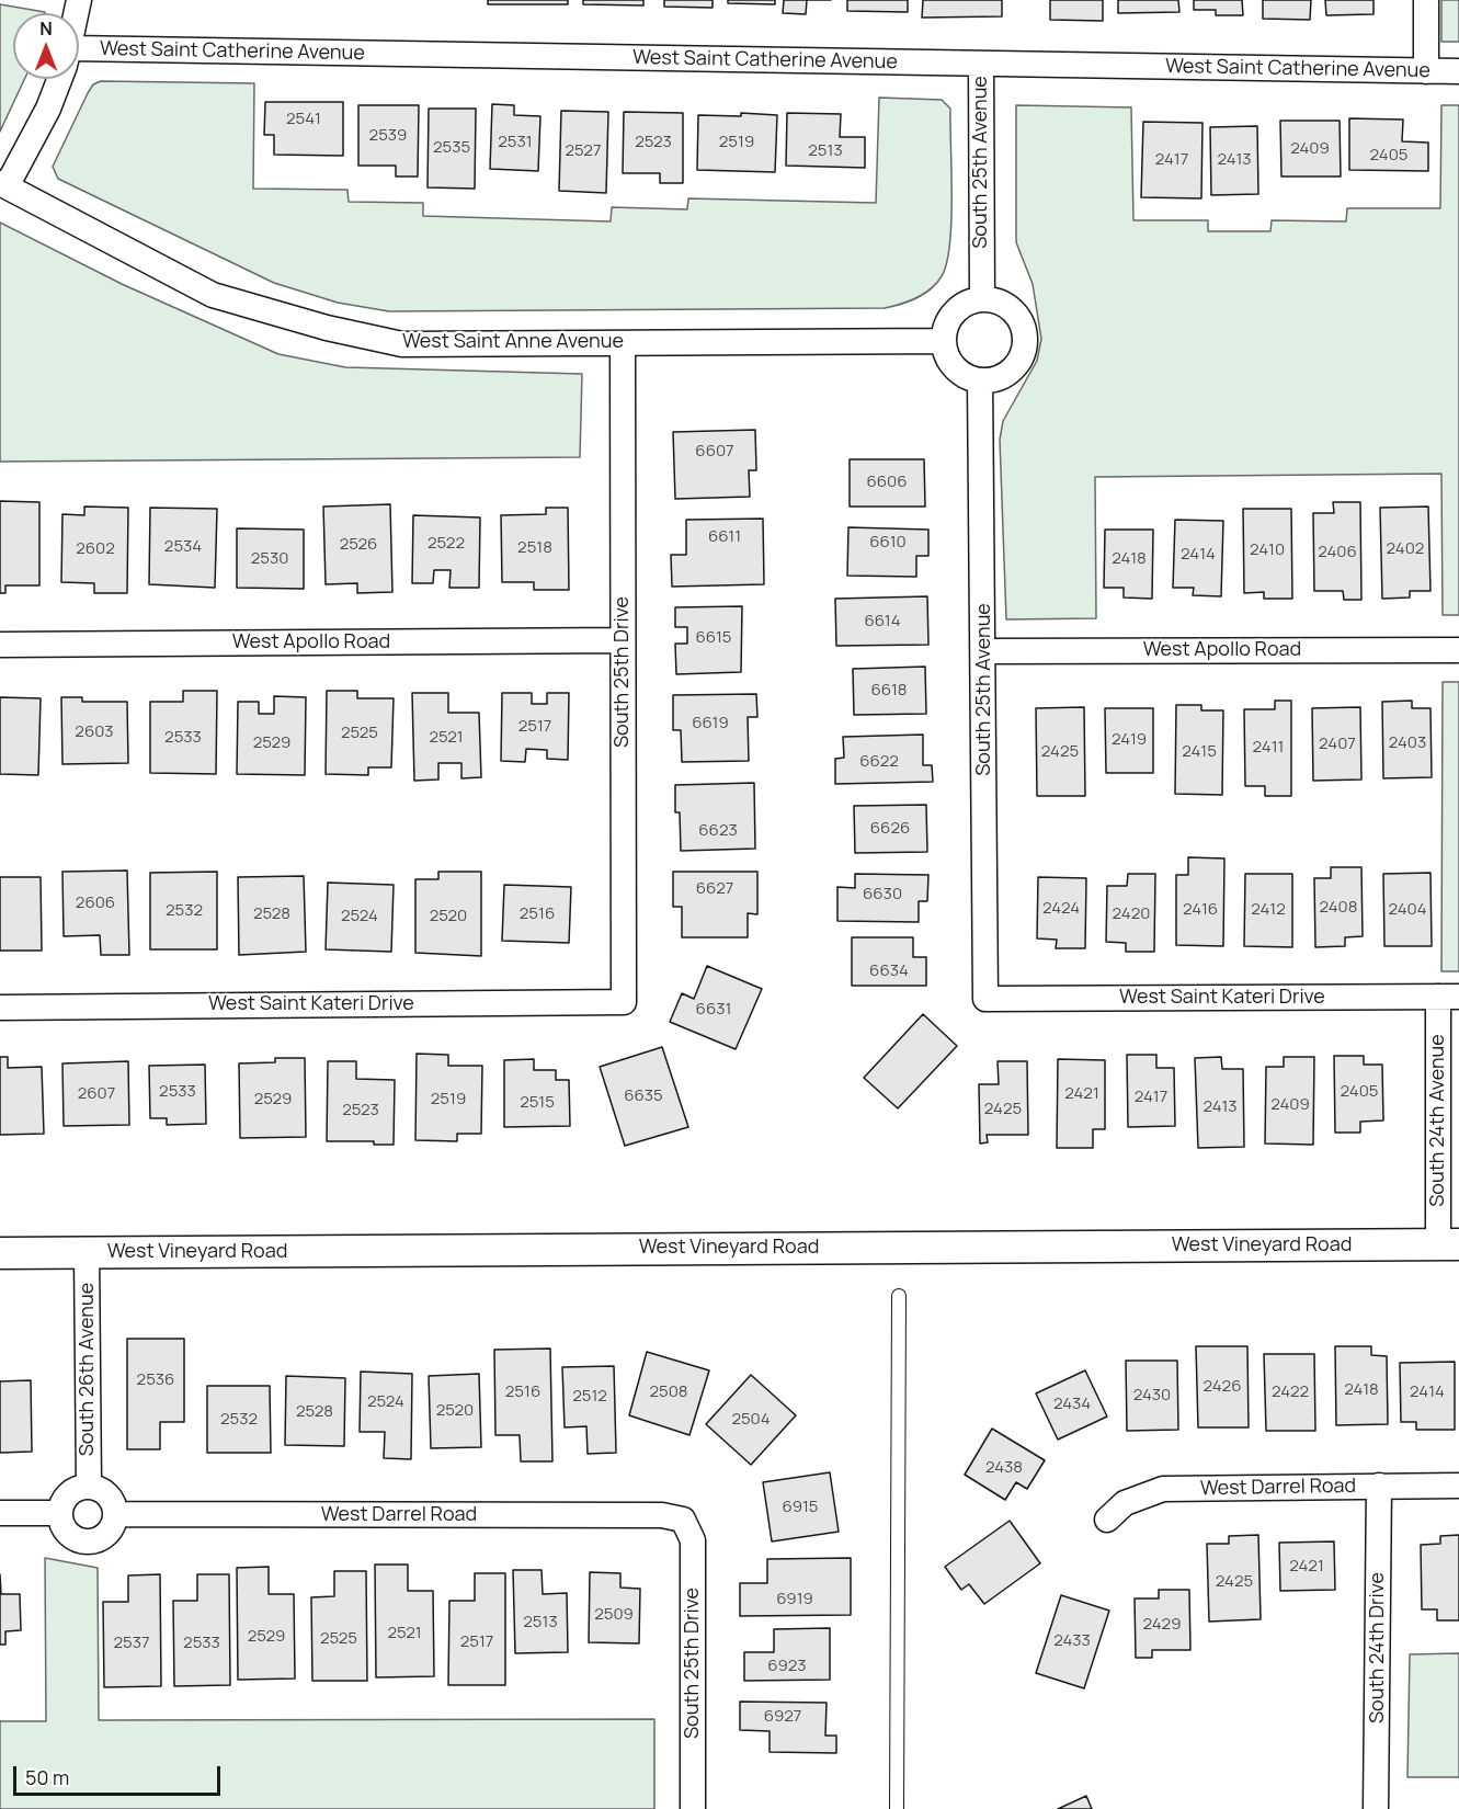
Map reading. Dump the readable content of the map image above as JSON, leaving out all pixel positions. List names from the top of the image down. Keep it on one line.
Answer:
{"streets":{"street":["West Saint Catherine Avenue","South 25th Avenue","West Saint Anne Avenue","West Apollo Road","South 25th Drive","West Saint Kateri Drive","South 24th Avenue","West Vineyard Road","South 26th Avenue","West Darrel Road","South 24th Drive"]},"crossings":[["West Saint Catherine Avenue","South 25th Avenue"],["South 25th Avenue","West Saint Anne Avenue"],["South 25th Avenue","West Apollo Road"],["South 25th Avenue","West Saint Kateri Drive"],["West Saint Anne Avenue","South 25th Drive"],["West Apollo Road","South 25th Drive"],["South 25th Drive","West Saint Kateri Drive"],["South 25th Drive","West Darrel Road"],["West Saint Kateri Drive","South 24th Avenue"],["South 24th Avenue","West Vineyard Road"],["West Vineyard Road","South 26th Avenue"],["South 26th Avenue","West Darrel Road"],["West Darrel Road","South 24th Drive"]],"house_numbers":["2541","2539","2531","2523","2519","2535","2409","2527","2513","2405","2417","2413","6607","6606","6611","6610","2522","2526","2534","2518","2602","2402","2410","2406","2414","2530","2418","6614","6615","6618","6619","2517","2603","2525","2533","2521","2419","2529","2403","2407","2411","2425","2415","6622","6626","6623","6627","6630","2606","2408","2424","2416","2412","2404","2532","2528","2516","2420","2524","2520","6634","6631","2533","2405","2607","2421","6635","2417","2529","2519","2515","2409","2413","2425","2523","2536","2426","2418","2516","2508","2422","2414","2430","2512","2524","2434","2520","2528","2532","2504","2438","6915","2421","2425","6919","2509","2513","2429","2521","2529","2525","2433","2517","2537","2533","6923","6927"],"scale_bar":"50 m","north":"top"}
